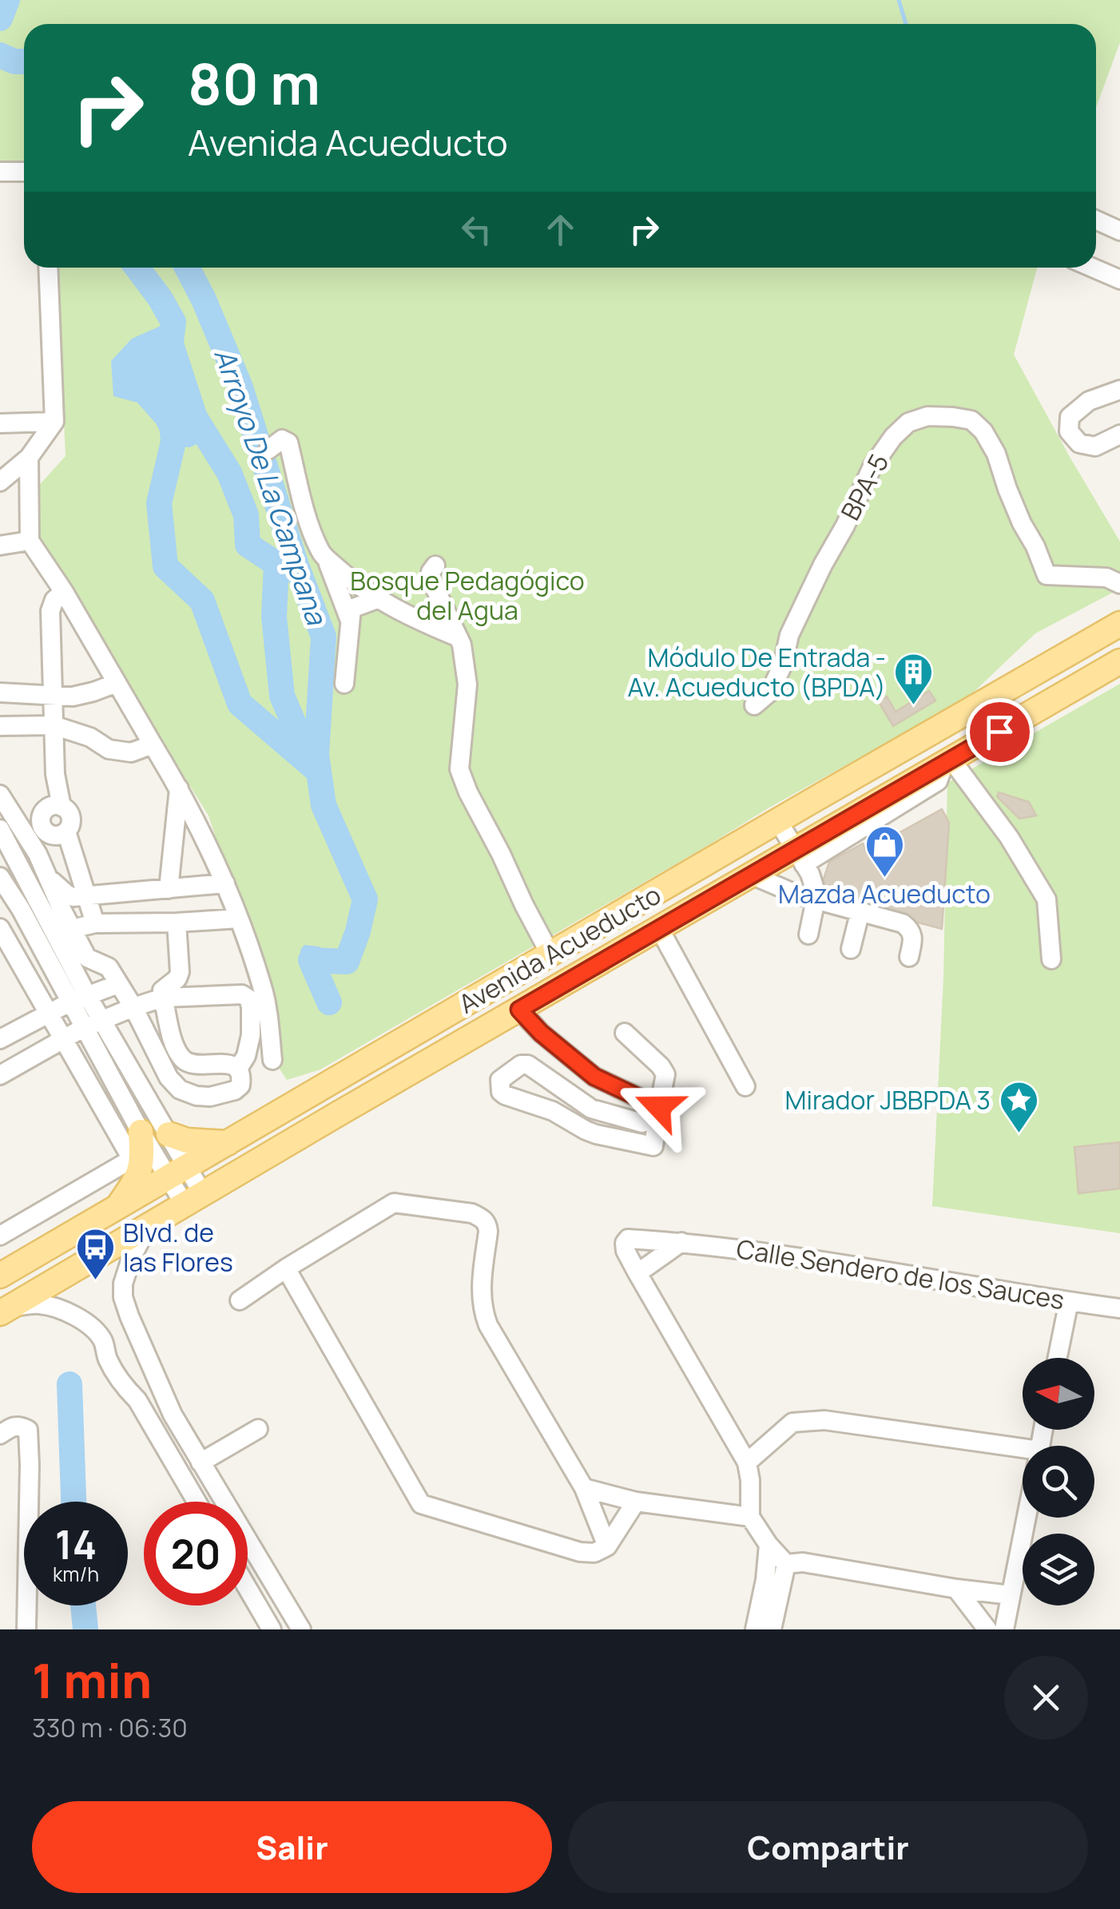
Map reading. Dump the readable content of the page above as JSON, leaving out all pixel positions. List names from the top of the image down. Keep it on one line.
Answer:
{"streets":{"main road":["Avenida Acueducto"],"street":["BPA-5","Calle Sendero de los Sauces"]},"water":["Arroyo De La Campana"],"parks":["Bosque Pedagógico del Agua"],"places":{"building":["Módulo De Entrada - Av. Acueducto (BPDA)"],"shop":["Mazda Acueducto"],"place":["Mirador JBBPDA 3"],"bus stop":["Blvd. de las Flores"]},"north":"left","page":{"turn":["80 m","Avenida Acueducto"],"speed":"14 km/h","limit":"20","heading":["1 min","330 m · 06:30"],"buttons":["Salir","Compartir"]}}
